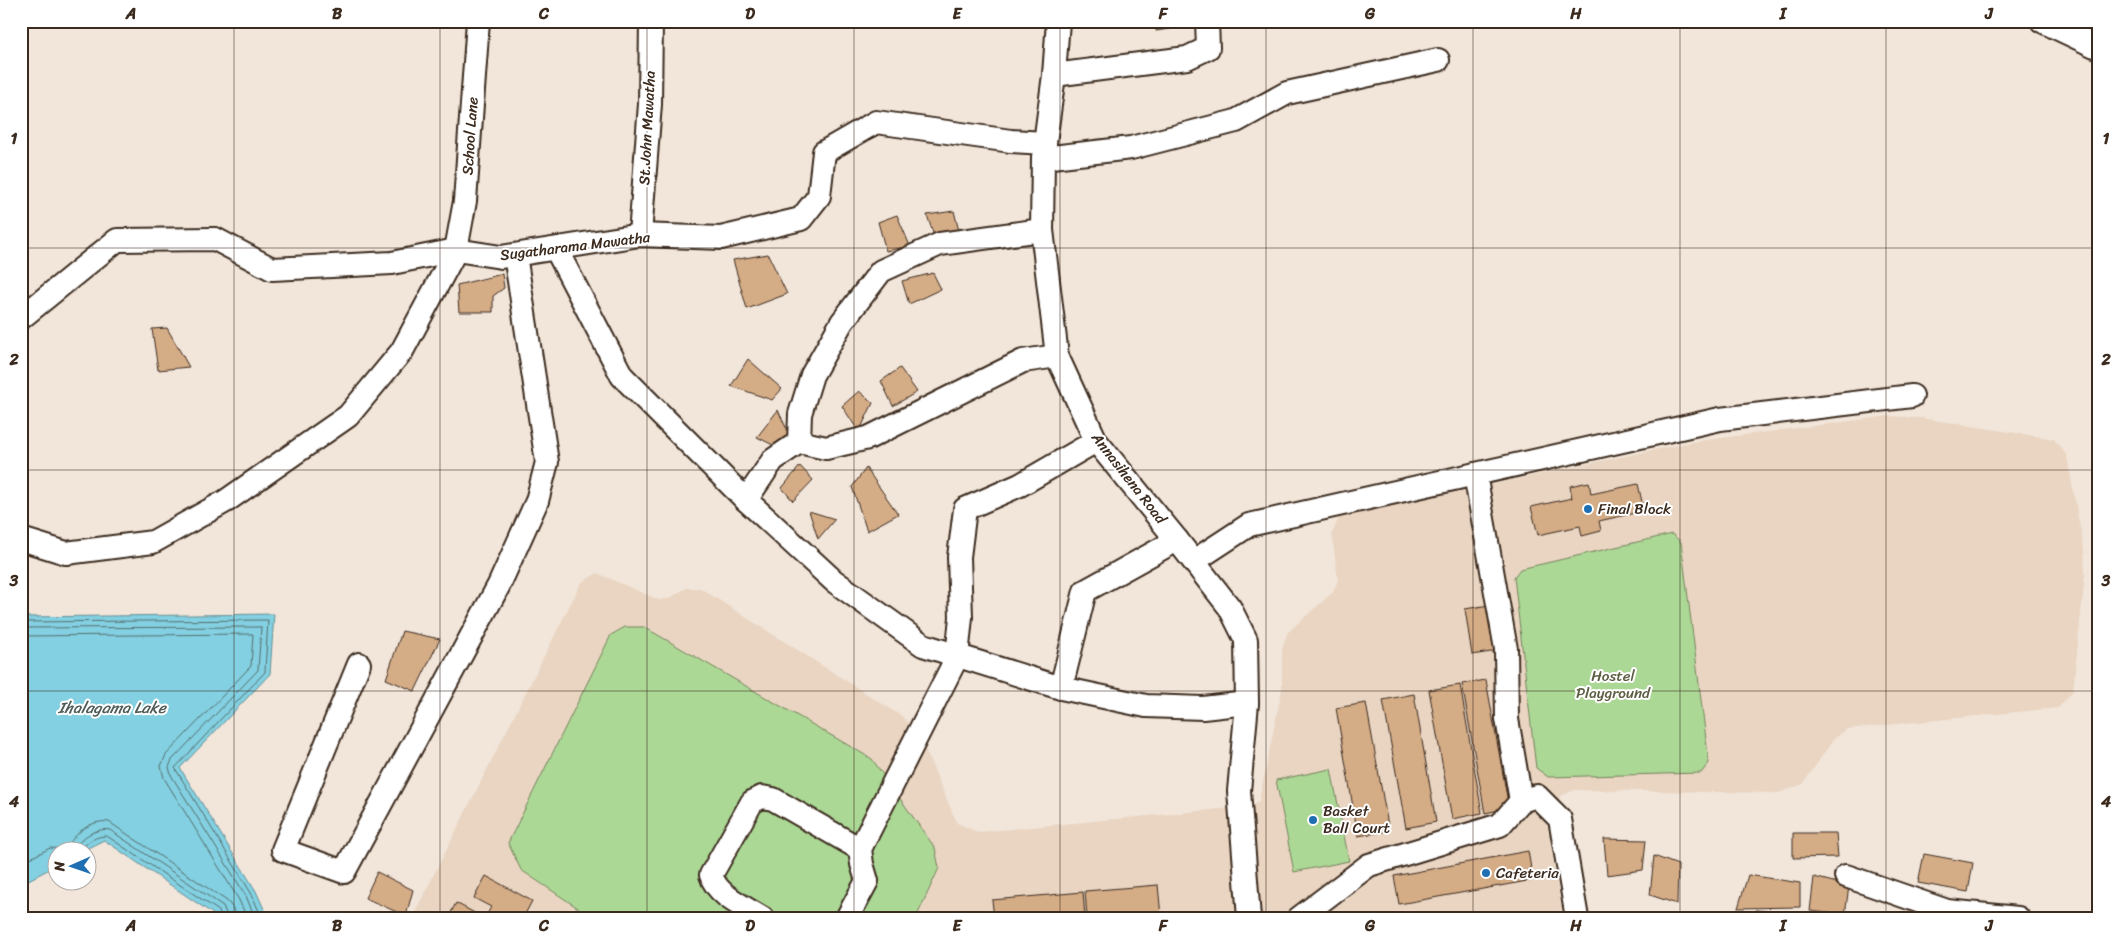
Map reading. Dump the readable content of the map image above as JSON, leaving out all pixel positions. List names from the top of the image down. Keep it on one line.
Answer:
{"streets":{"street":["St.John Mawatha","School Lane","Sugatharama Mawatha","Annasihena Road"]},"crossings":[["St.John Mawatha","Sugatharama Mawatha"],["School Lane","Sugatharama Mawatha"],["Sugatharama Mawatha","Annasihena Road"]],"water":["Ihalagama Lake"],"parks":["Hostel Playground"],"places":["Final Block","Basket Ball Court","Cafeteria"],"north":"left","grid":{"columns":["A","B","C","D","E","F","G","H","I","J"],"rows":["1","2","3","4"]}}
